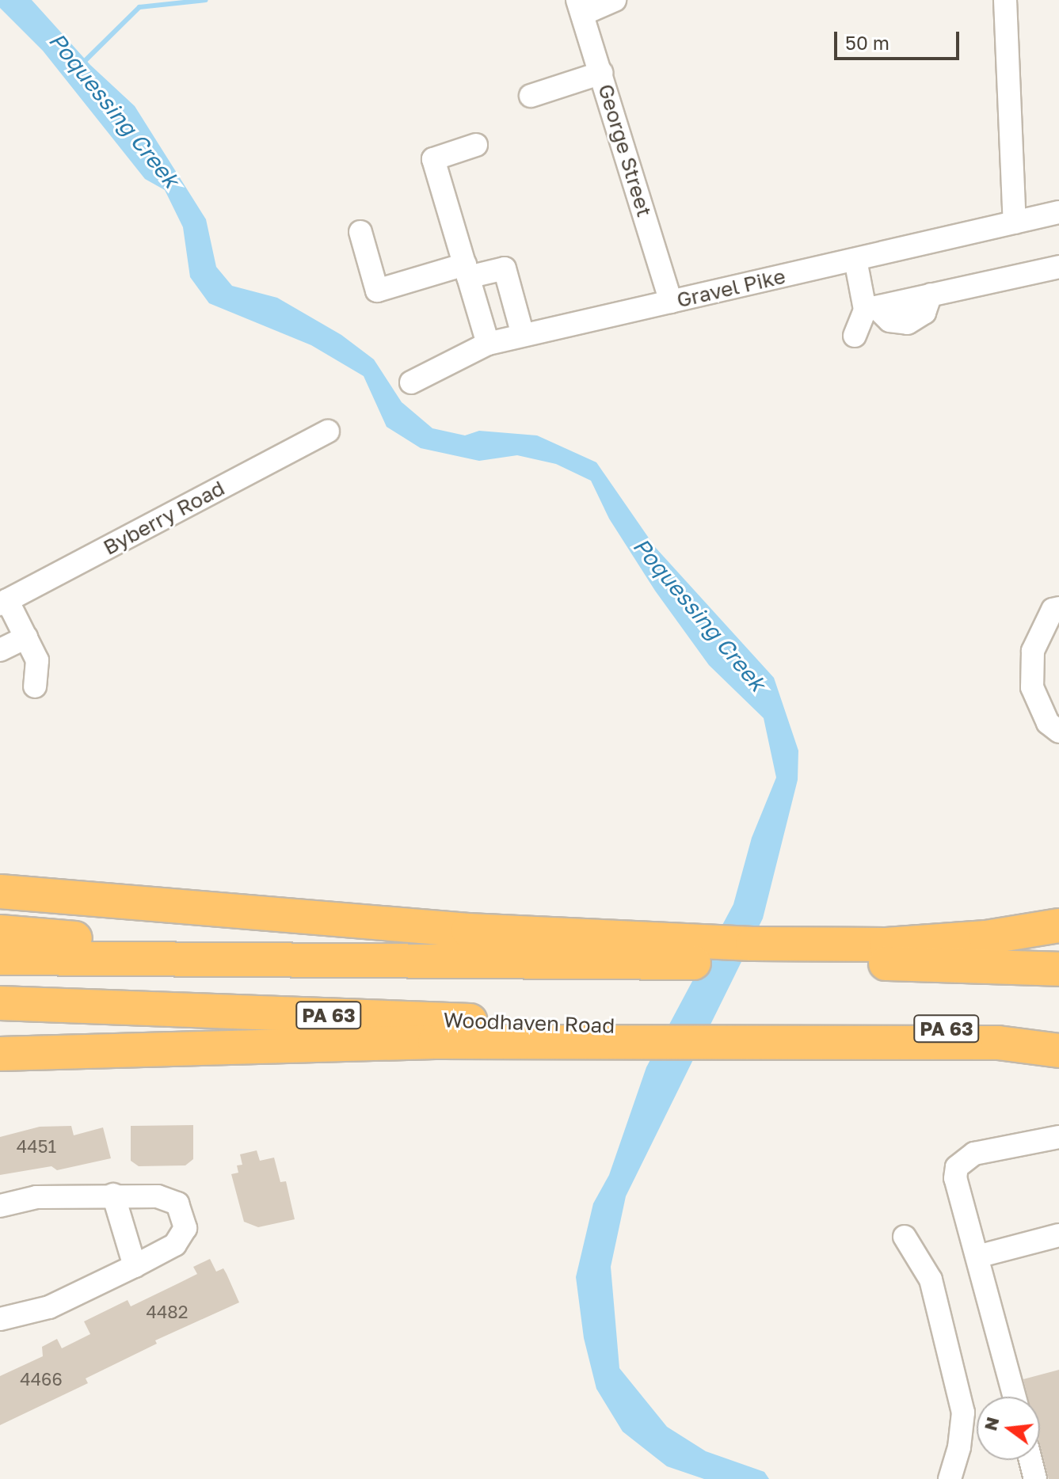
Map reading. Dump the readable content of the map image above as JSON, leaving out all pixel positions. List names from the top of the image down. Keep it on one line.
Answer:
{"streets":{"highway":["PA 63","Woodhaven Road"],"street":["George Street","Gravel Pike","Byberry Road"]},"crossings":[["George Street","Gravel Pike"]],"water":["Poquessing Creek"],"house_numbers":["4451","4482","4466"],"scale_bar":"50 m","north":"left"}
